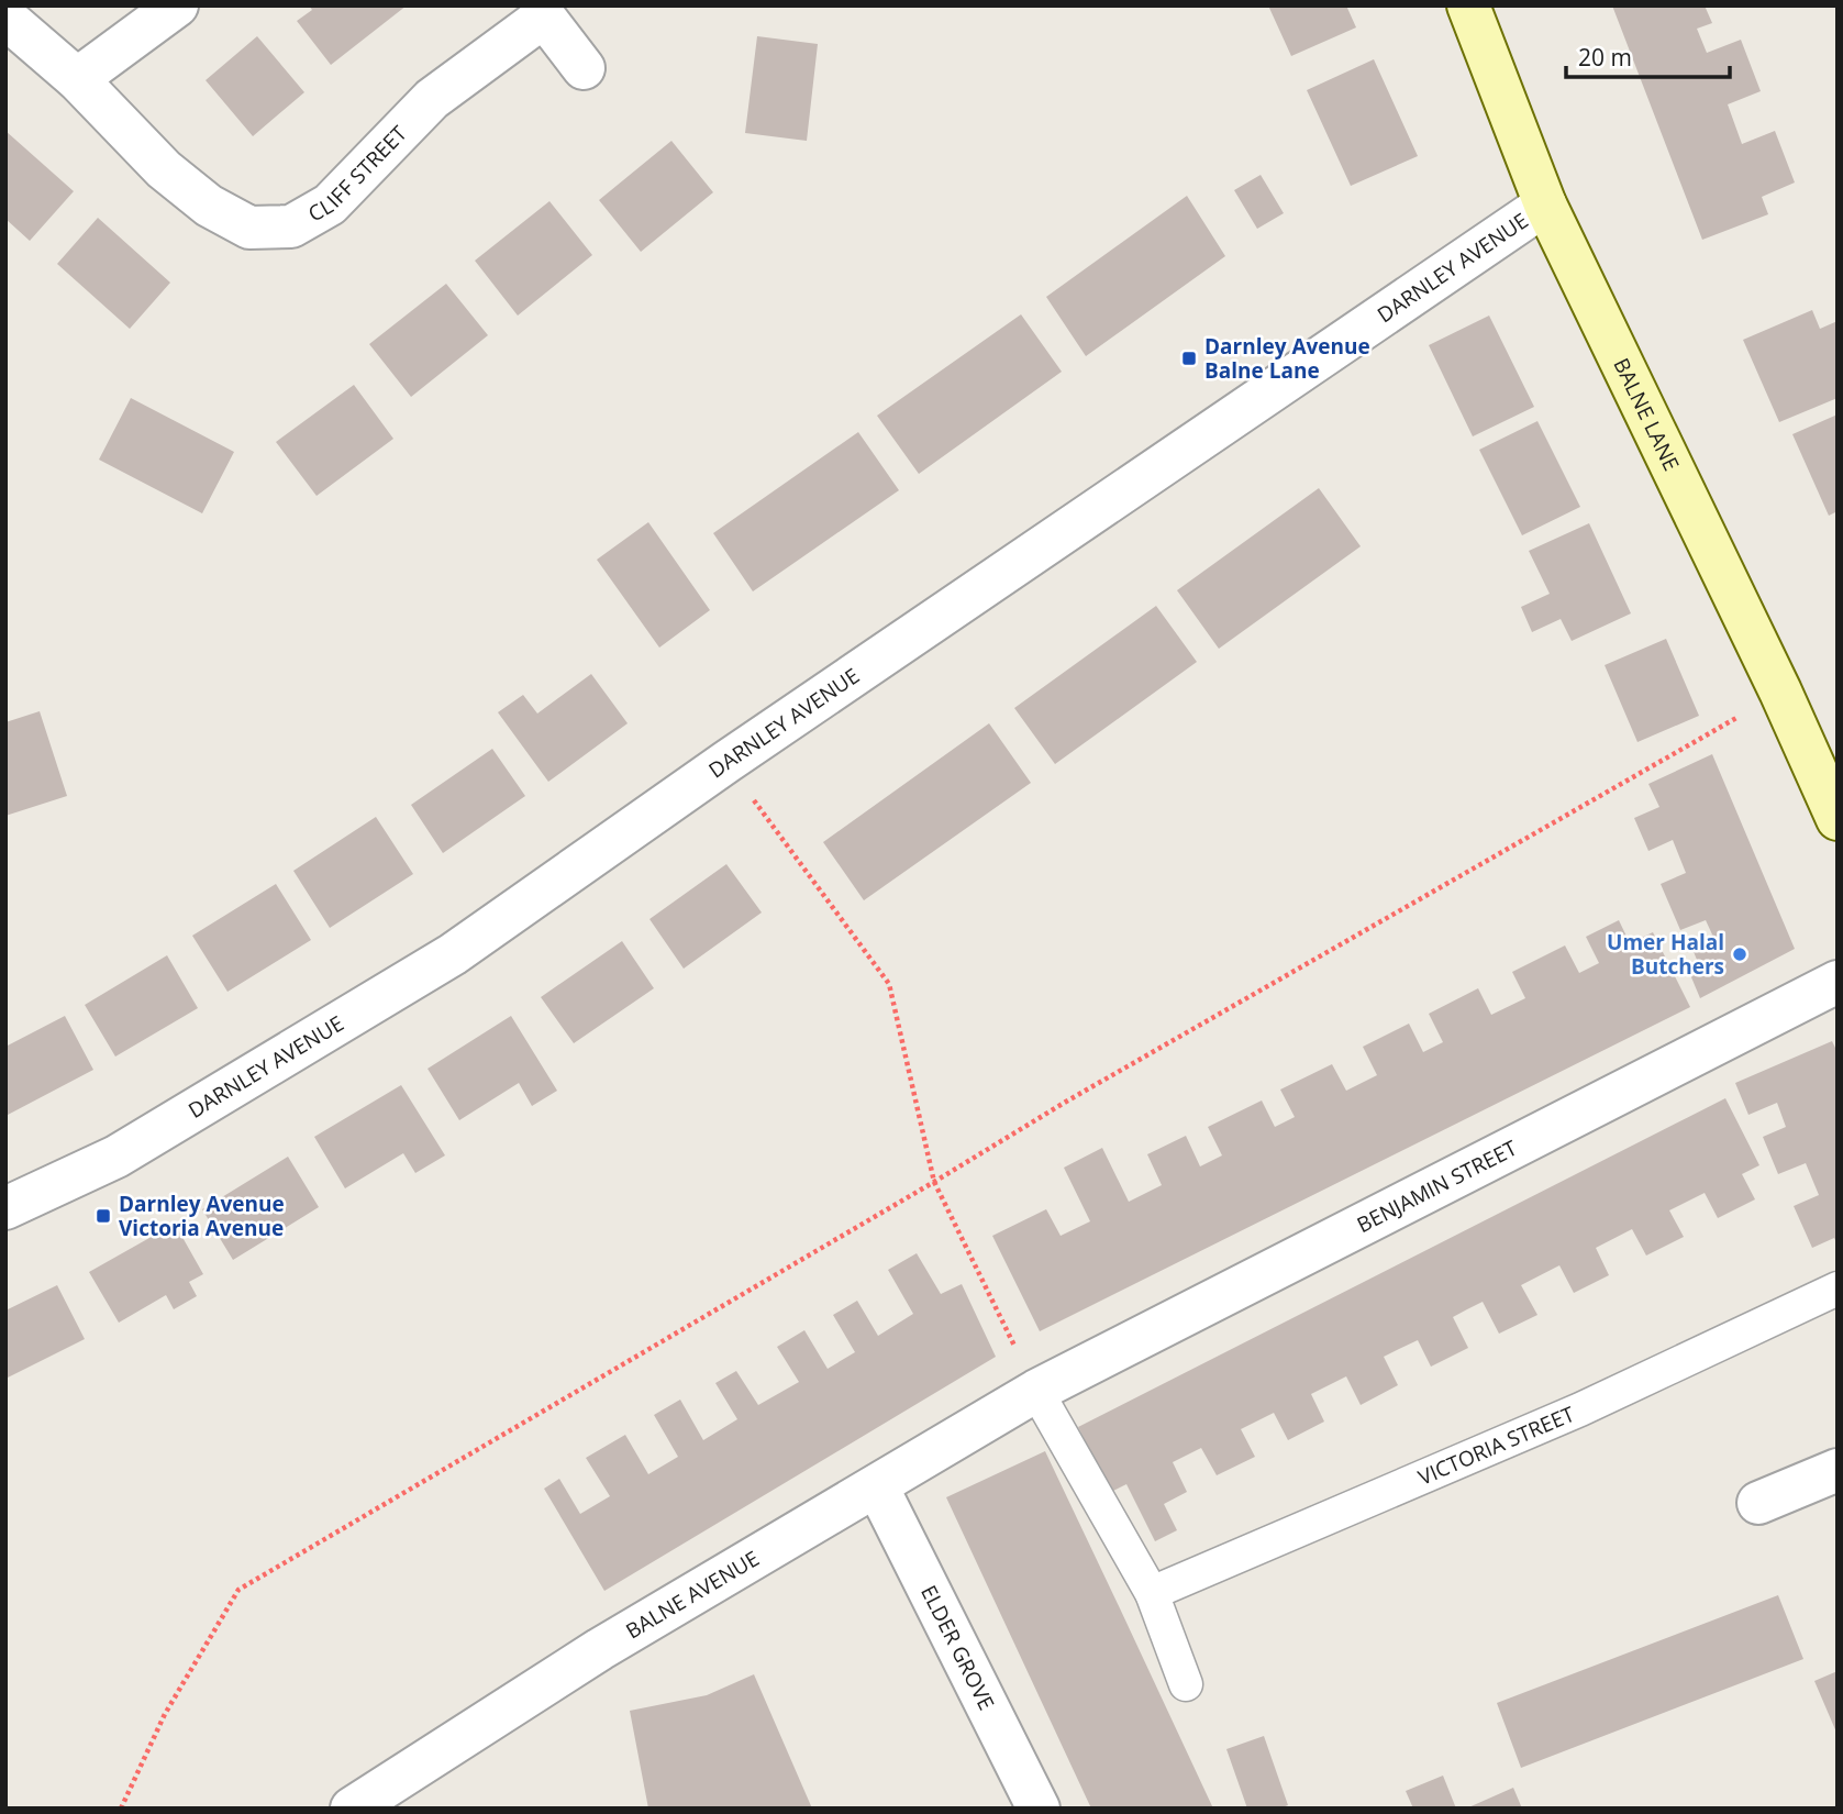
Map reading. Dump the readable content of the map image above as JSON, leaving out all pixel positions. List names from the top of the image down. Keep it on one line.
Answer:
{"streets":{"street":["CLIFF STREET","DARNLEY AVENUE","BALNE LANE","BENJAMIN STREET","BALNE AVENUE","ELDER GROVE"],"lane":["VICTORIA STREET"]},"crossings":[["DARNLEY AVENUE","BALNE LANE"],["BENJAMIN STREET","BALNE AVENUE"],["BALNE AVENUE","ELDER GROVE"]],"places":{"transit":["Darnley Avenue Balne Lane","Darnley Avenue Victoria Avenue"],"other":["Umer Halal Butchers"]},"scale_bar":"20 m"}
